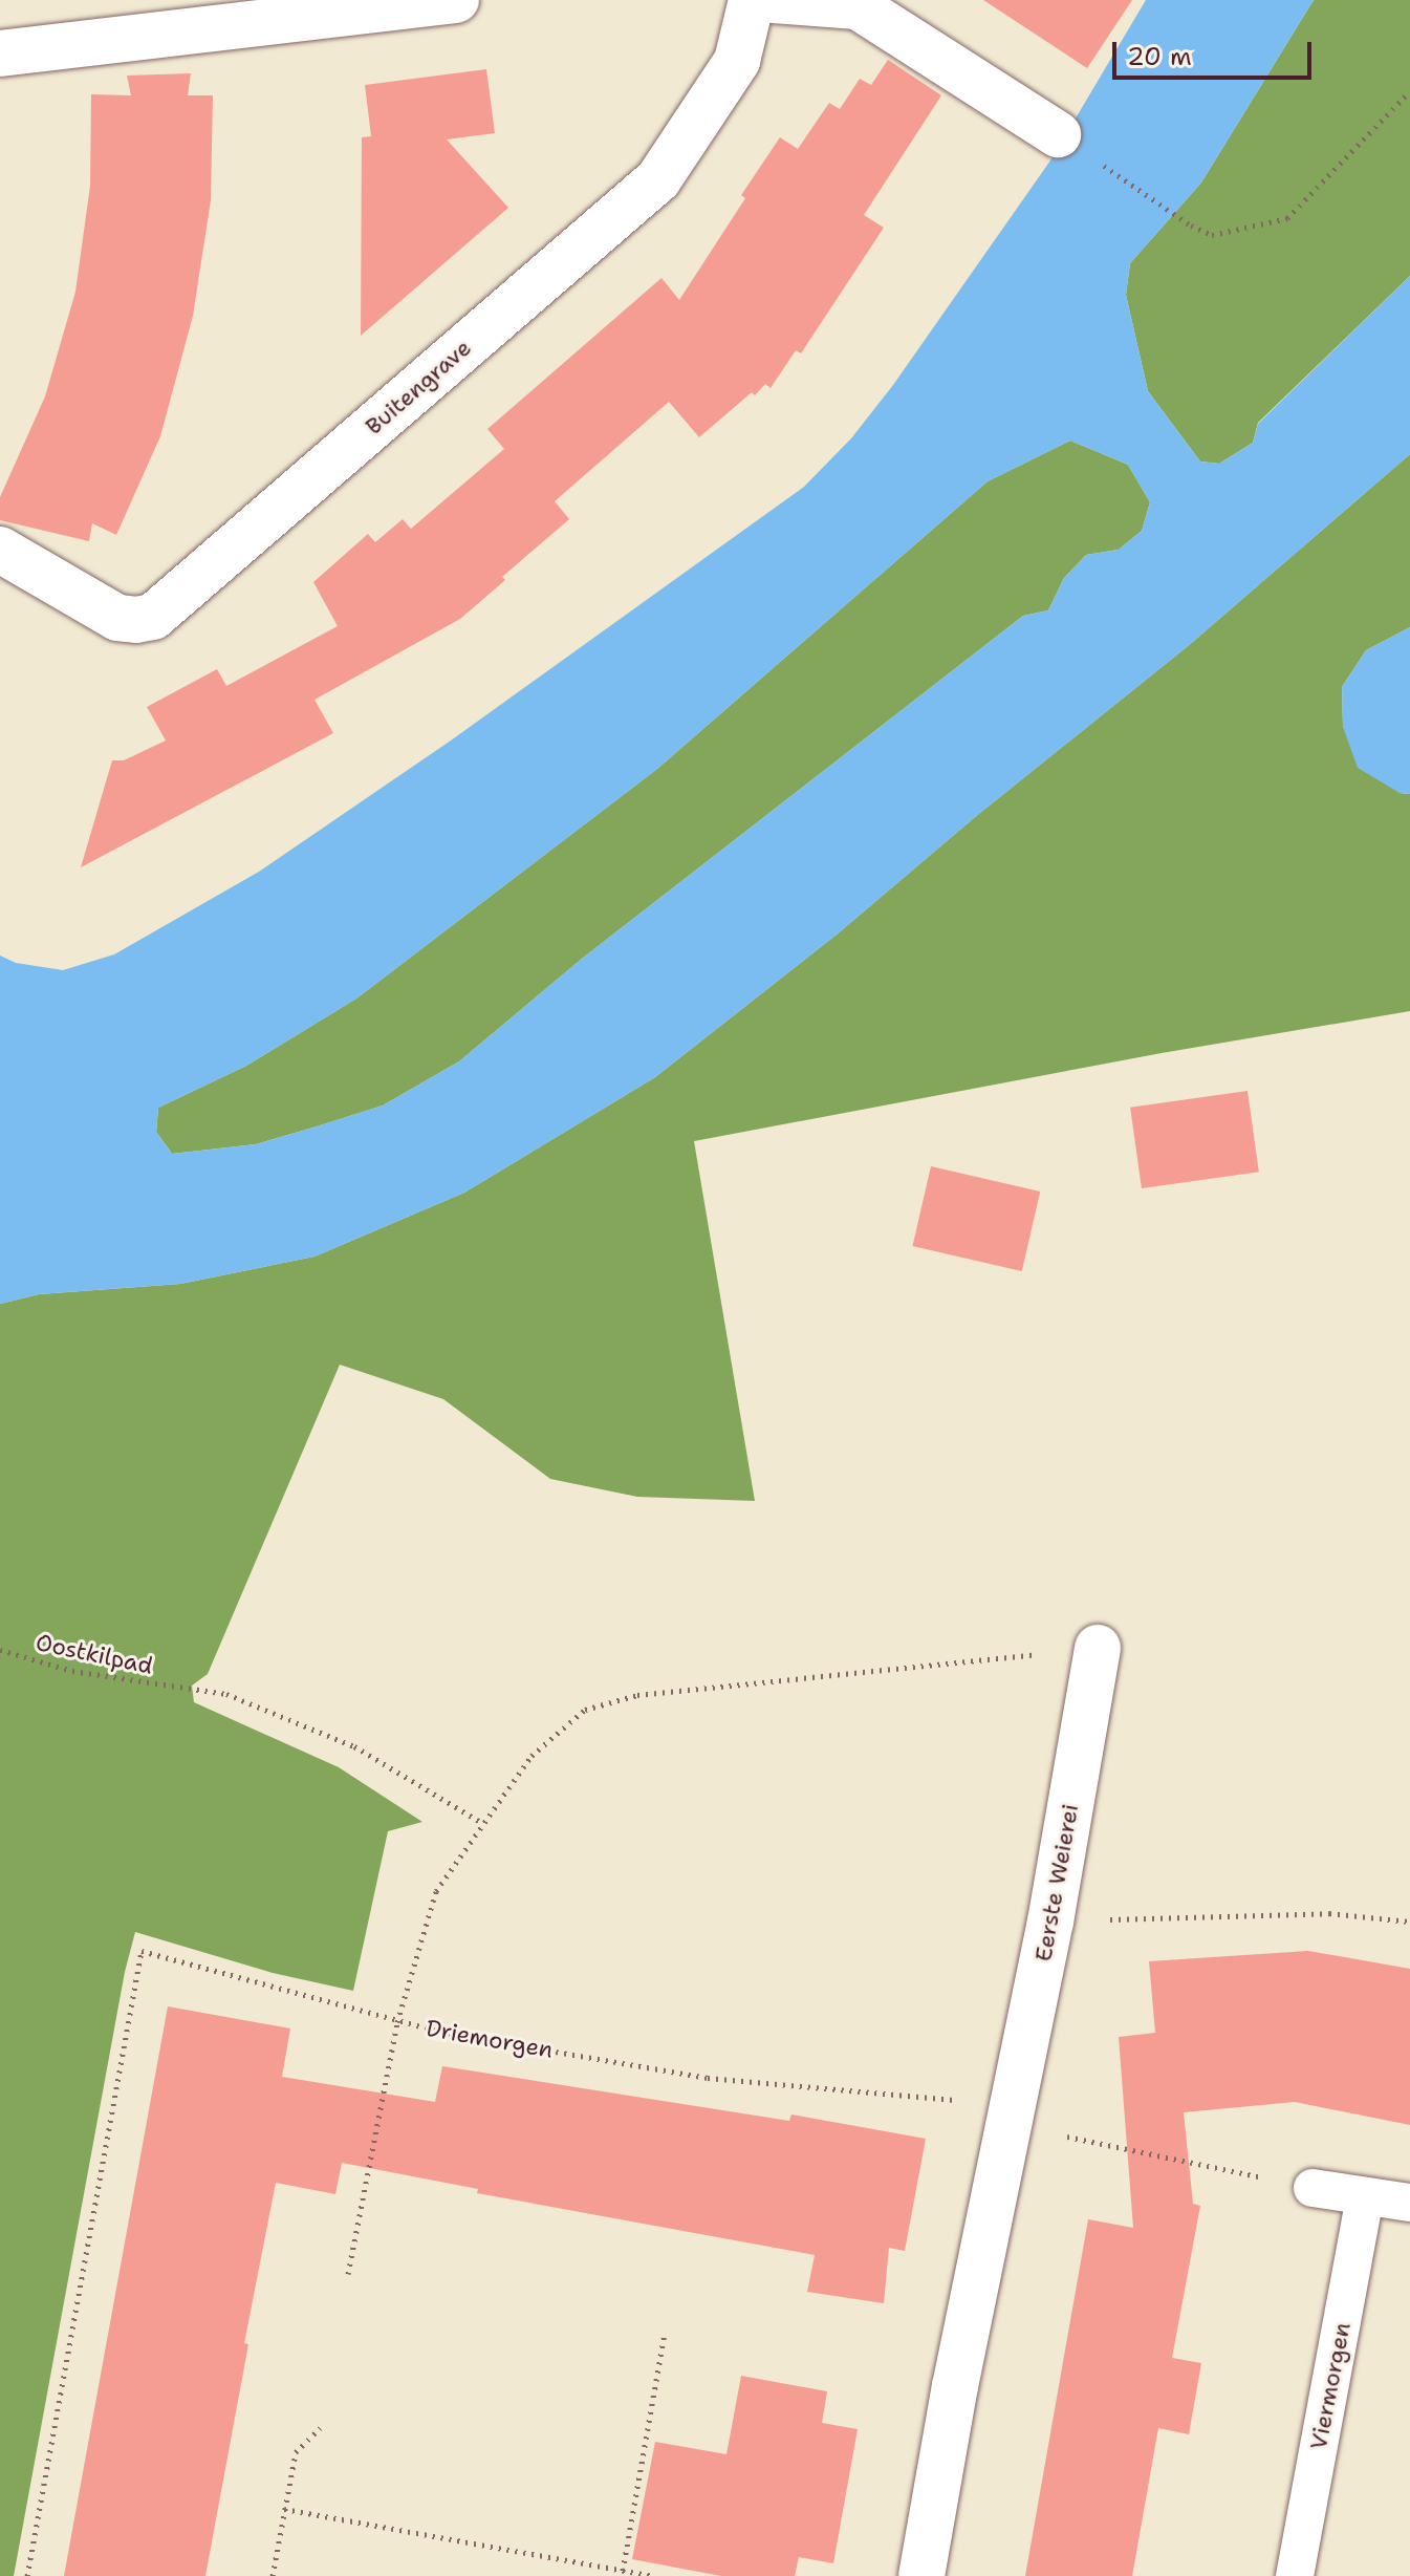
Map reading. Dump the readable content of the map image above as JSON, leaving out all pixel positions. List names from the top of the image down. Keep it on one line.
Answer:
{"streets":{"street":["Buitengrave","Eerste Weierei"],"lane":["Viermorgen"],"path":["Oostkilpad","Driemorgen"]},"crossings":[["Eerste Weierei","Driemorgen"]],"scale_bar":"20 m"}
